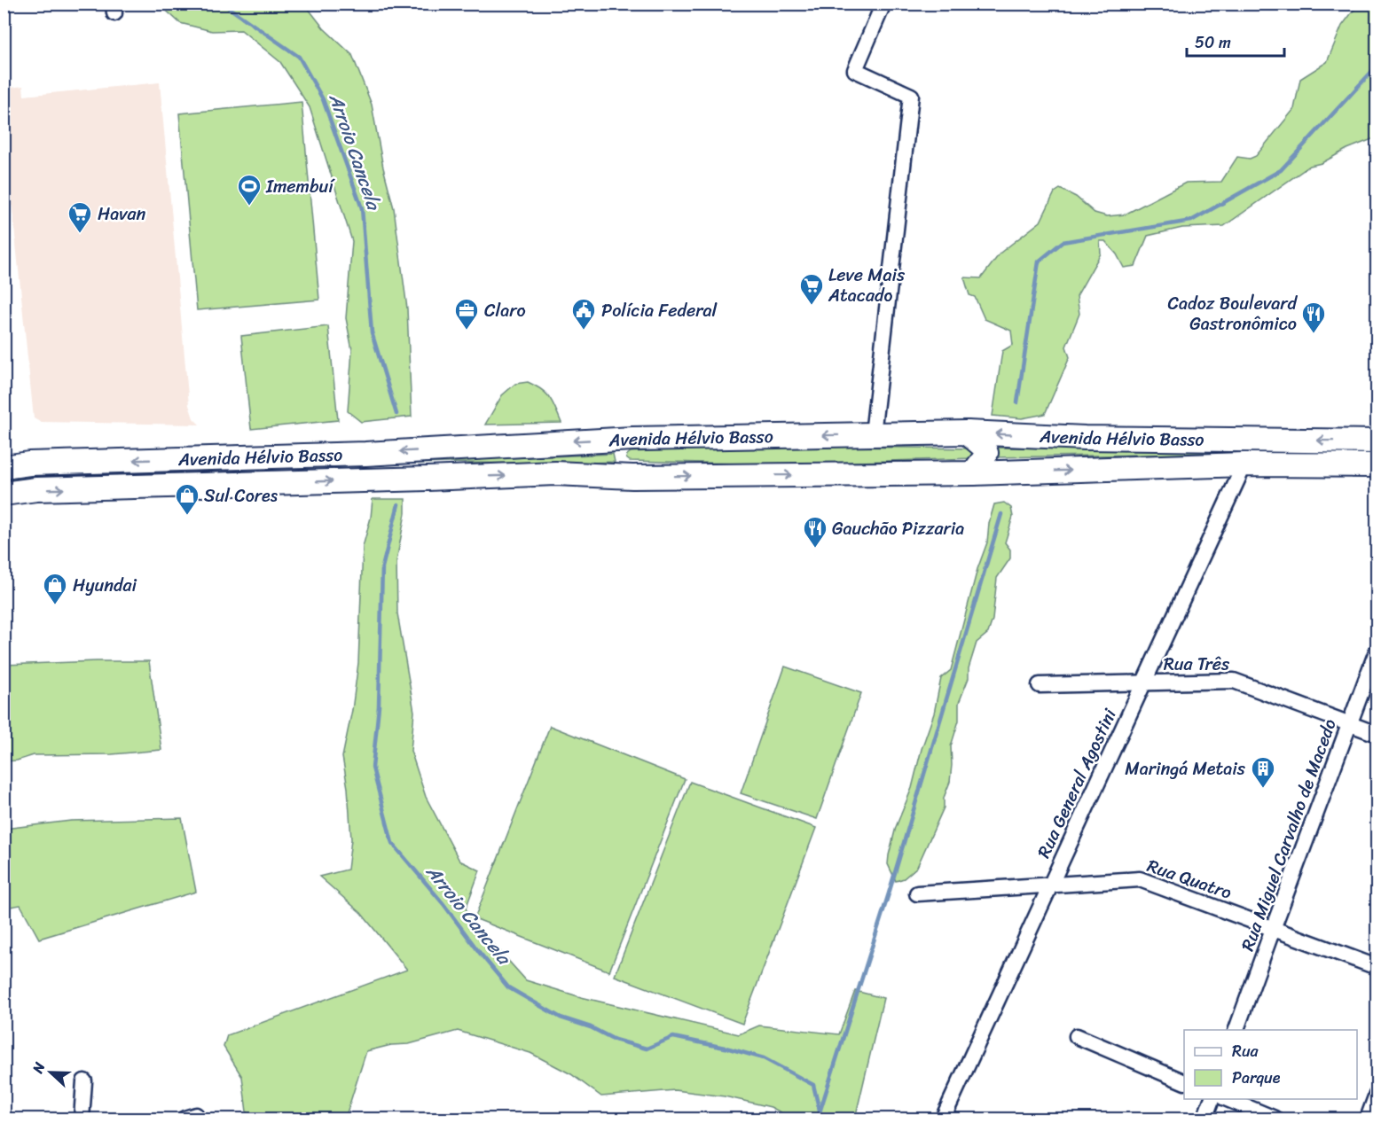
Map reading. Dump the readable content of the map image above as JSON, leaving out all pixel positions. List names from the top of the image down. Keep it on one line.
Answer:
{"streets":{"main road":["Avenida Hélvio Basso"],"street":["Rua Três","Rua General Agostini","Rua Miguel Carvalho de Macedo","Rua Quatro"]},"crossings":[["Avenida Hélvio Basso","Rua General Agostini"],["Rua Três","Rua General Agostini"],["Rua Três","Rua Miguel Carvalho de Macedo"],["Rua General Agostini","Rua Quatro"],["Rua Miguel Carvalho de Macedo","Rua Quatro"]],"water":["Arroio Cancela"],"places":{"sports":["Imembuí"],"supermarket":["Havan","Leve Mais Atacado"],"office":["Claro"],"public building":["Polícia Federal"],"restaurant":["Cadoz Boulevard Gastronômico","Gauchão Pizzaria"],"shop":["Sul Cores","Hyundai"],"building":["Maringá Metais"]},"legend":["Rua","Parque"],"scale_bar":"50 m","north":"left"}
